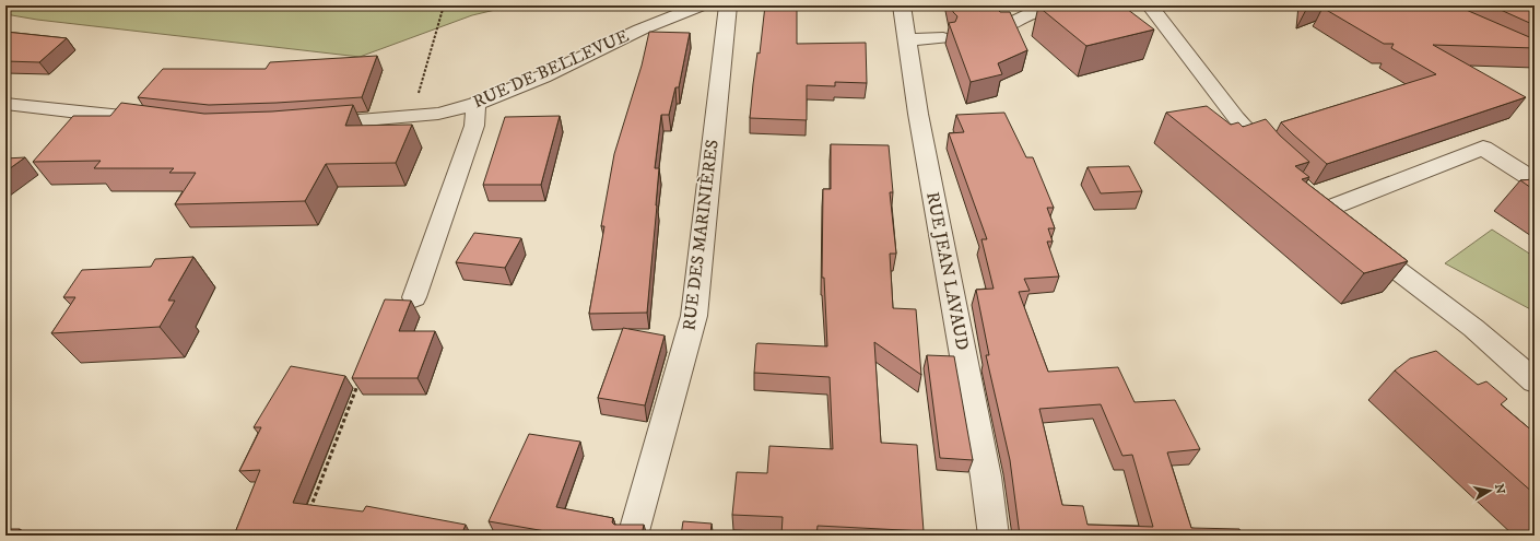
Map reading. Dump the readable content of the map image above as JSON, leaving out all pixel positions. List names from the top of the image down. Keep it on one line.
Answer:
{"streets":{"street":["RUE DE BELLEVUE","RUE DES MARINIÈRES","RUE JEAN LAVAUD"]},"north":"right"}
